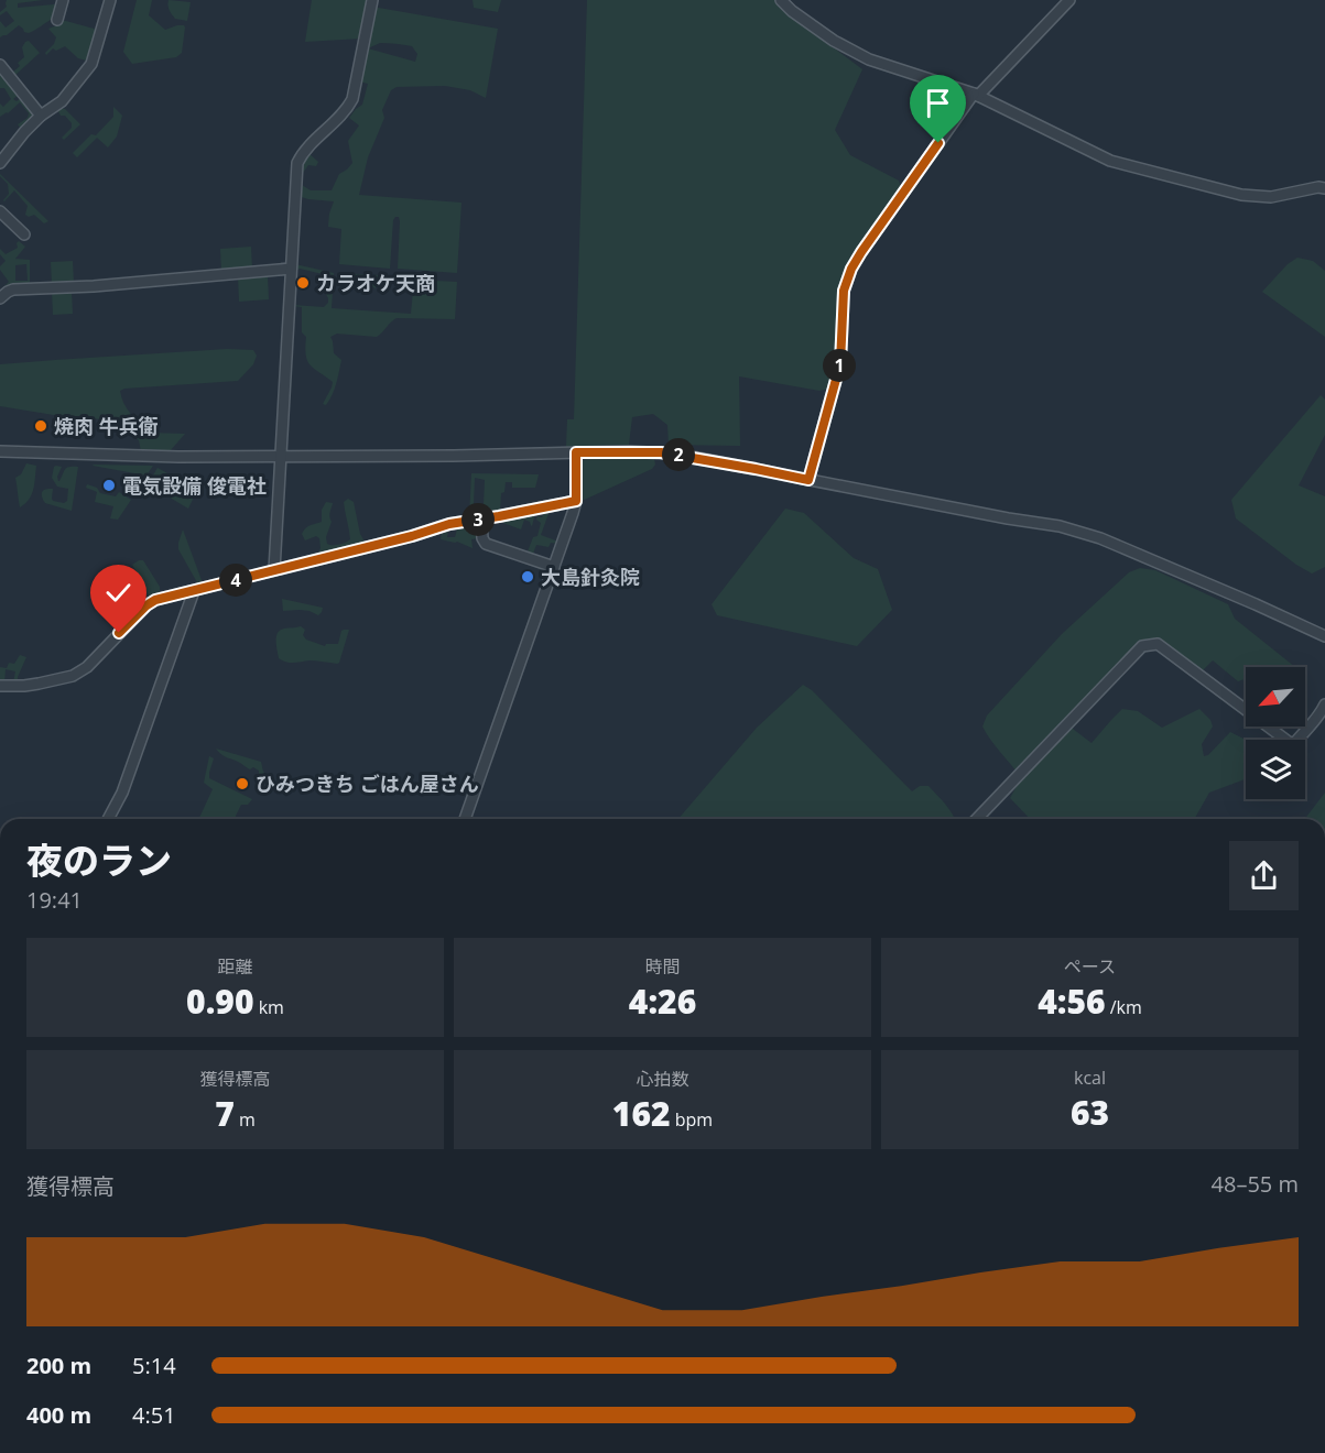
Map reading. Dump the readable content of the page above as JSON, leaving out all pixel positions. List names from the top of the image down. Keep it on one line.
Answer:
{"places":["カラオケ天商","焼肉 牛兵衛","電気設備 俊電社","大島針灸院","ひみつきち ごはん屋さん"],"north":"bottom left","page":{"pins":["1","2","3","4"],"heading":["夜のラン","19:41"],"stats":[["距離","0.90 km"],["時間","4:26"],["ペース","4:56 /km"],["獲得標高","7 m"],["心拍数","162 bpm"],["kcal","63"]],"chart":["獲得標高","48–55 m"],"list":[{"name":"200 m","note":"5:14"},{"name":"400 m","note":"4:51"}]}}
